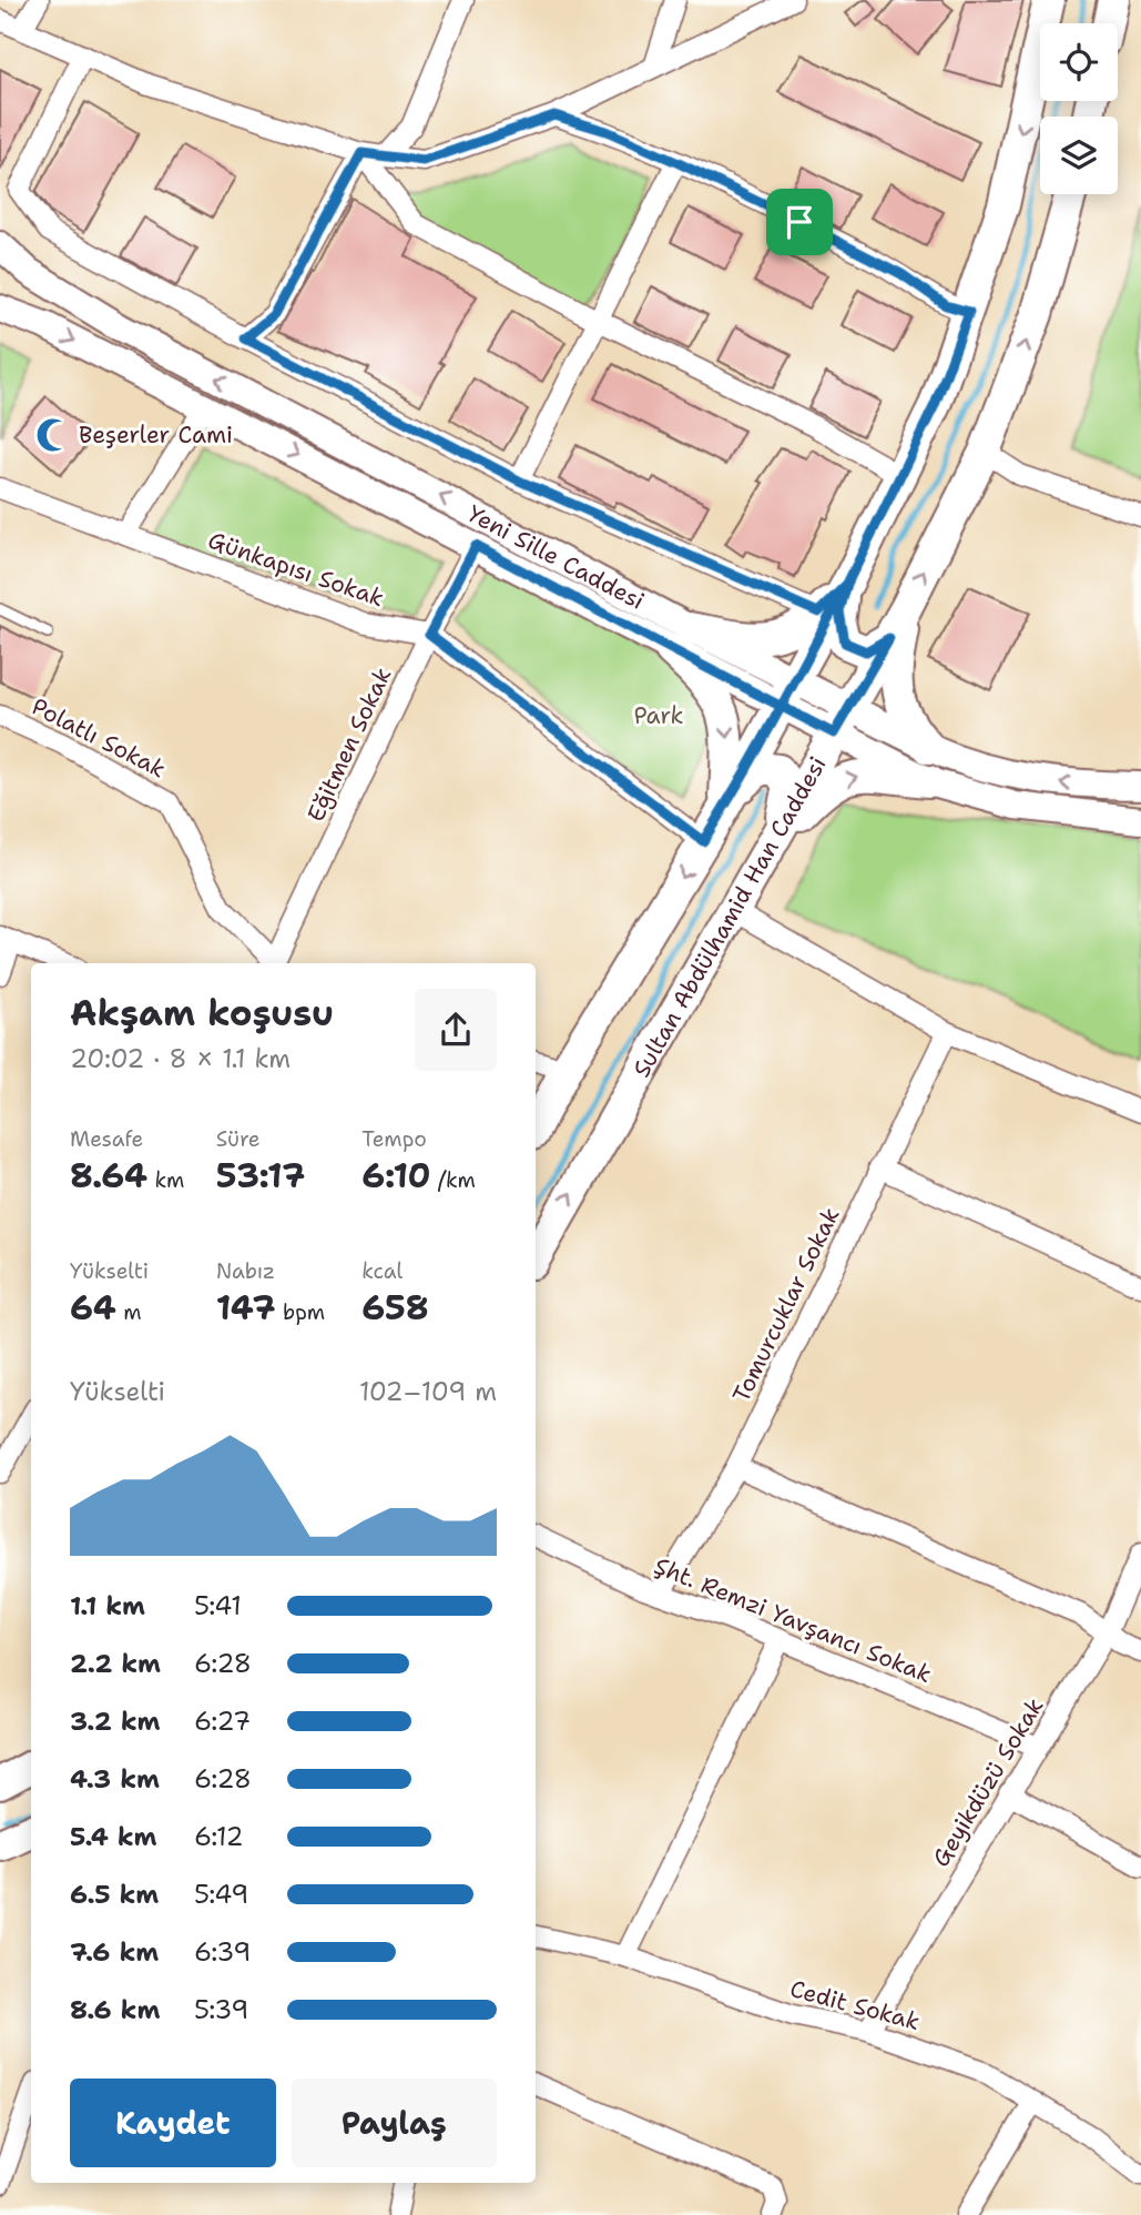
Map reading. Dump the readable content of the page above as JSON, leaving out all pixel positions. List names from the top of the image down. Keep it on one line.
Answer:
{"streets":{"main road":["Yeni Sille Caddesi","Sultan Abdülhamid Han Caddesi"],"street":["Günkapısı Sokak","Polatlı Sokak","Eğitmen Sokak","Tomurcuklar Sokak","Şht. Remzi Yavşancı Sokak","Geyikdüzü Sokak","Cedit Sokak"]},"crossings":[["Yeni Sille Caddesi","Eğitmen Sokak"],["Yeni Sille Caddesi","Sultan Abdülhamid Han Caddesi"],["Günkapısı Sokak","Eğitmen Sokak"],["Tomurcuklar Sokak","Şht. Remzi Yavşancı Sokak"],["Şht. Remzi Yavşancı Sokak","Geyikdüzü Sokak"],["Geyikdüzü Sokak","Cedit Sokak"]],"parks":["Park"],"places":{"mosque":["Beşerler Cami"]},"page":{"heading":["Akşam koşusu","20:02 · 8 × 1.1 km"],"stats":[["Mesafe","8.64 km"],["Süre","53:17"],["Tempo","6:10 /km"],["Yükselti","64 m"],["Nabız","147 bpm"],["kcal","658"]],"chart":["Yükselti","102–109 m"],"list":[{"name":"1.1 km","note":"5:41"},{"name":"2.2 km","note":"6:28"},{"name":"3.2 km","note":"6:27"},{"name":"4.3 km","note":"6:28"},{"name":"5.4 km","note":"6:12"},{"name":"6.5 km","note":"5:49"},{"name":"7.6 km","note":"6:39"},{"name":"8.6 km","note":"5:39"}],"buttons":["Kaydet","Paylaş"]}}
